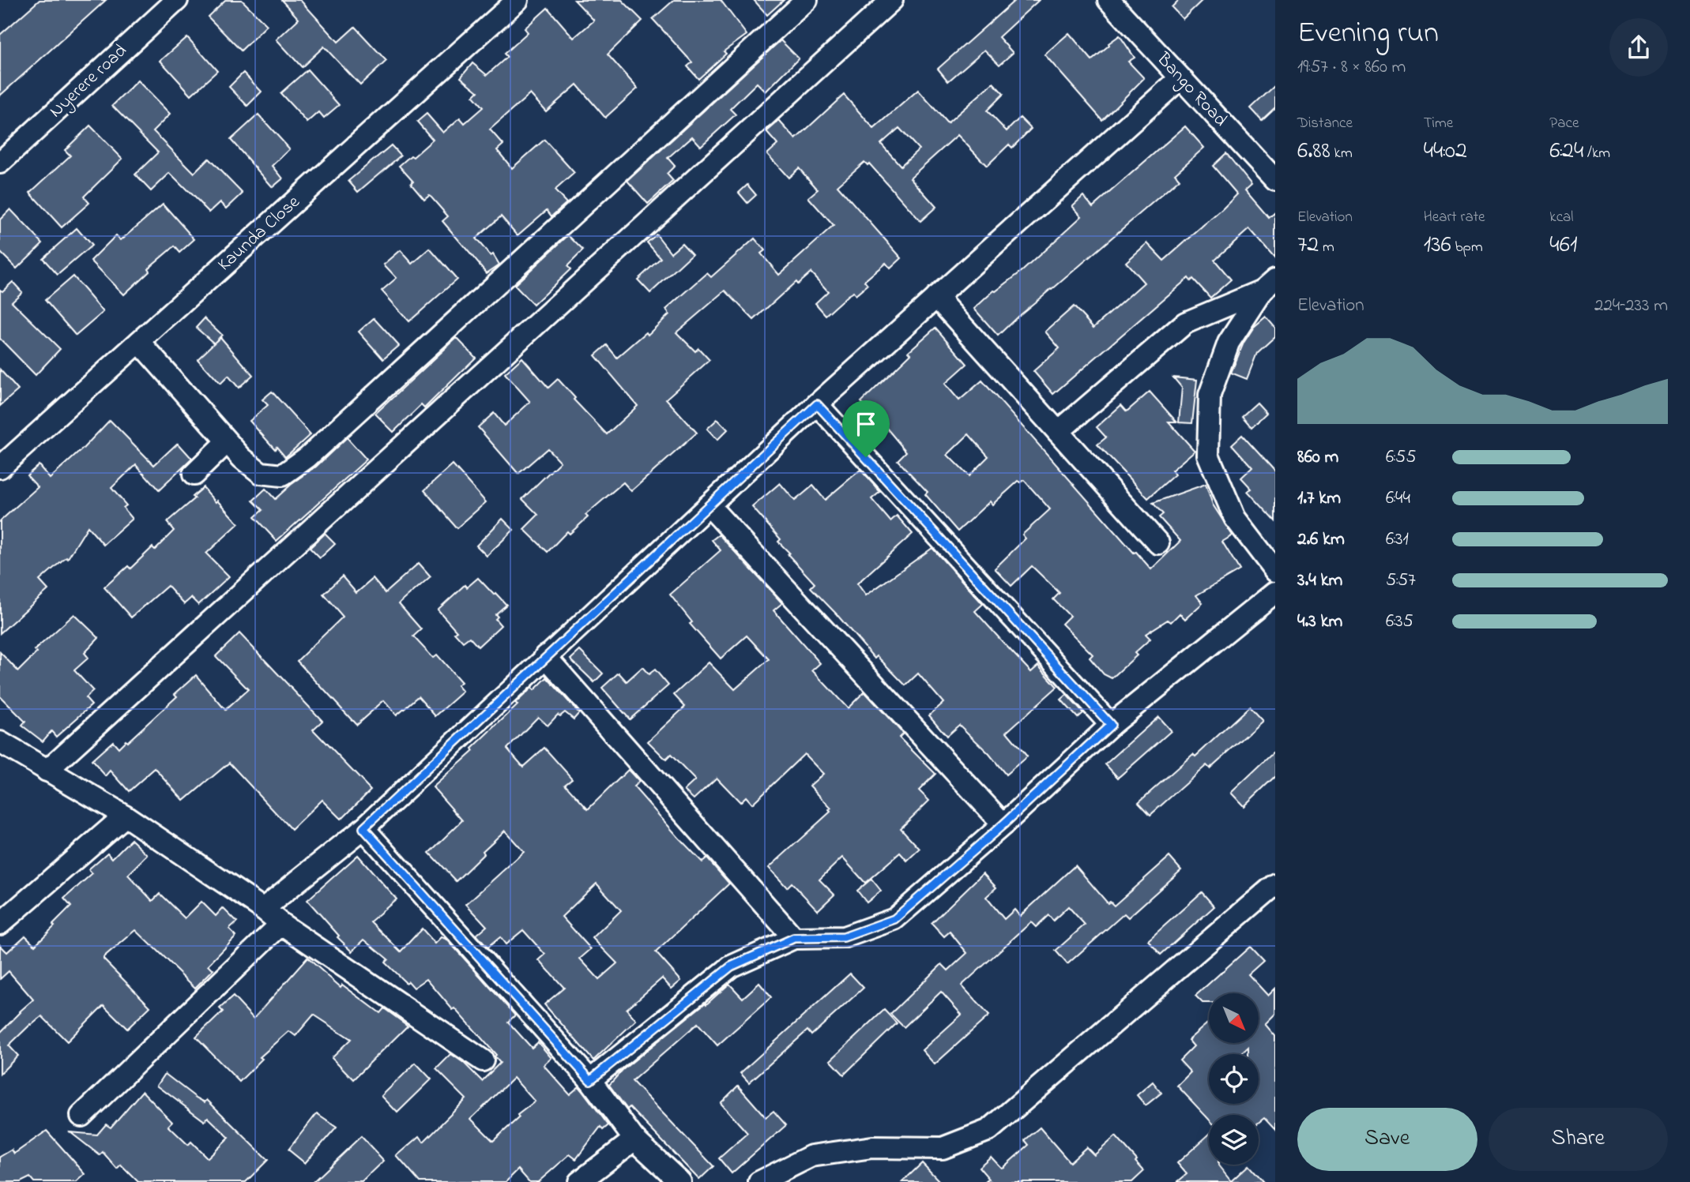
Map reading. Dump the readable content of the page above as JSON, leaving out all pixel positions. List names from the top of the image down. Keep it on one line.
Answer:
{"streets":{"street":["Nyerere road","Bango Road","Kaunda Close"]},"north":"bottom right","page":{"heading":["Evening run","19:57 · 8 × 860 m"],"stats":[["Distance","6.88 km"],["Time","44:02"],["Pace","6:24 /km"],["Elevation","72 m"],["Heart rate","136 bpm"],["kcal","461"]],"chart":["Elevation","224–233 m"],"list":[{"name":"860 m","note":"6:55"},{"name":"1.7 km","note":"6:44"},{"name":"2.6 km","note":"6:31"},{"name":"3.4 km","note":"5:57"},{"name":"4.3 km","note":"6:35"}],"buttons":["Save","Share"]}}
